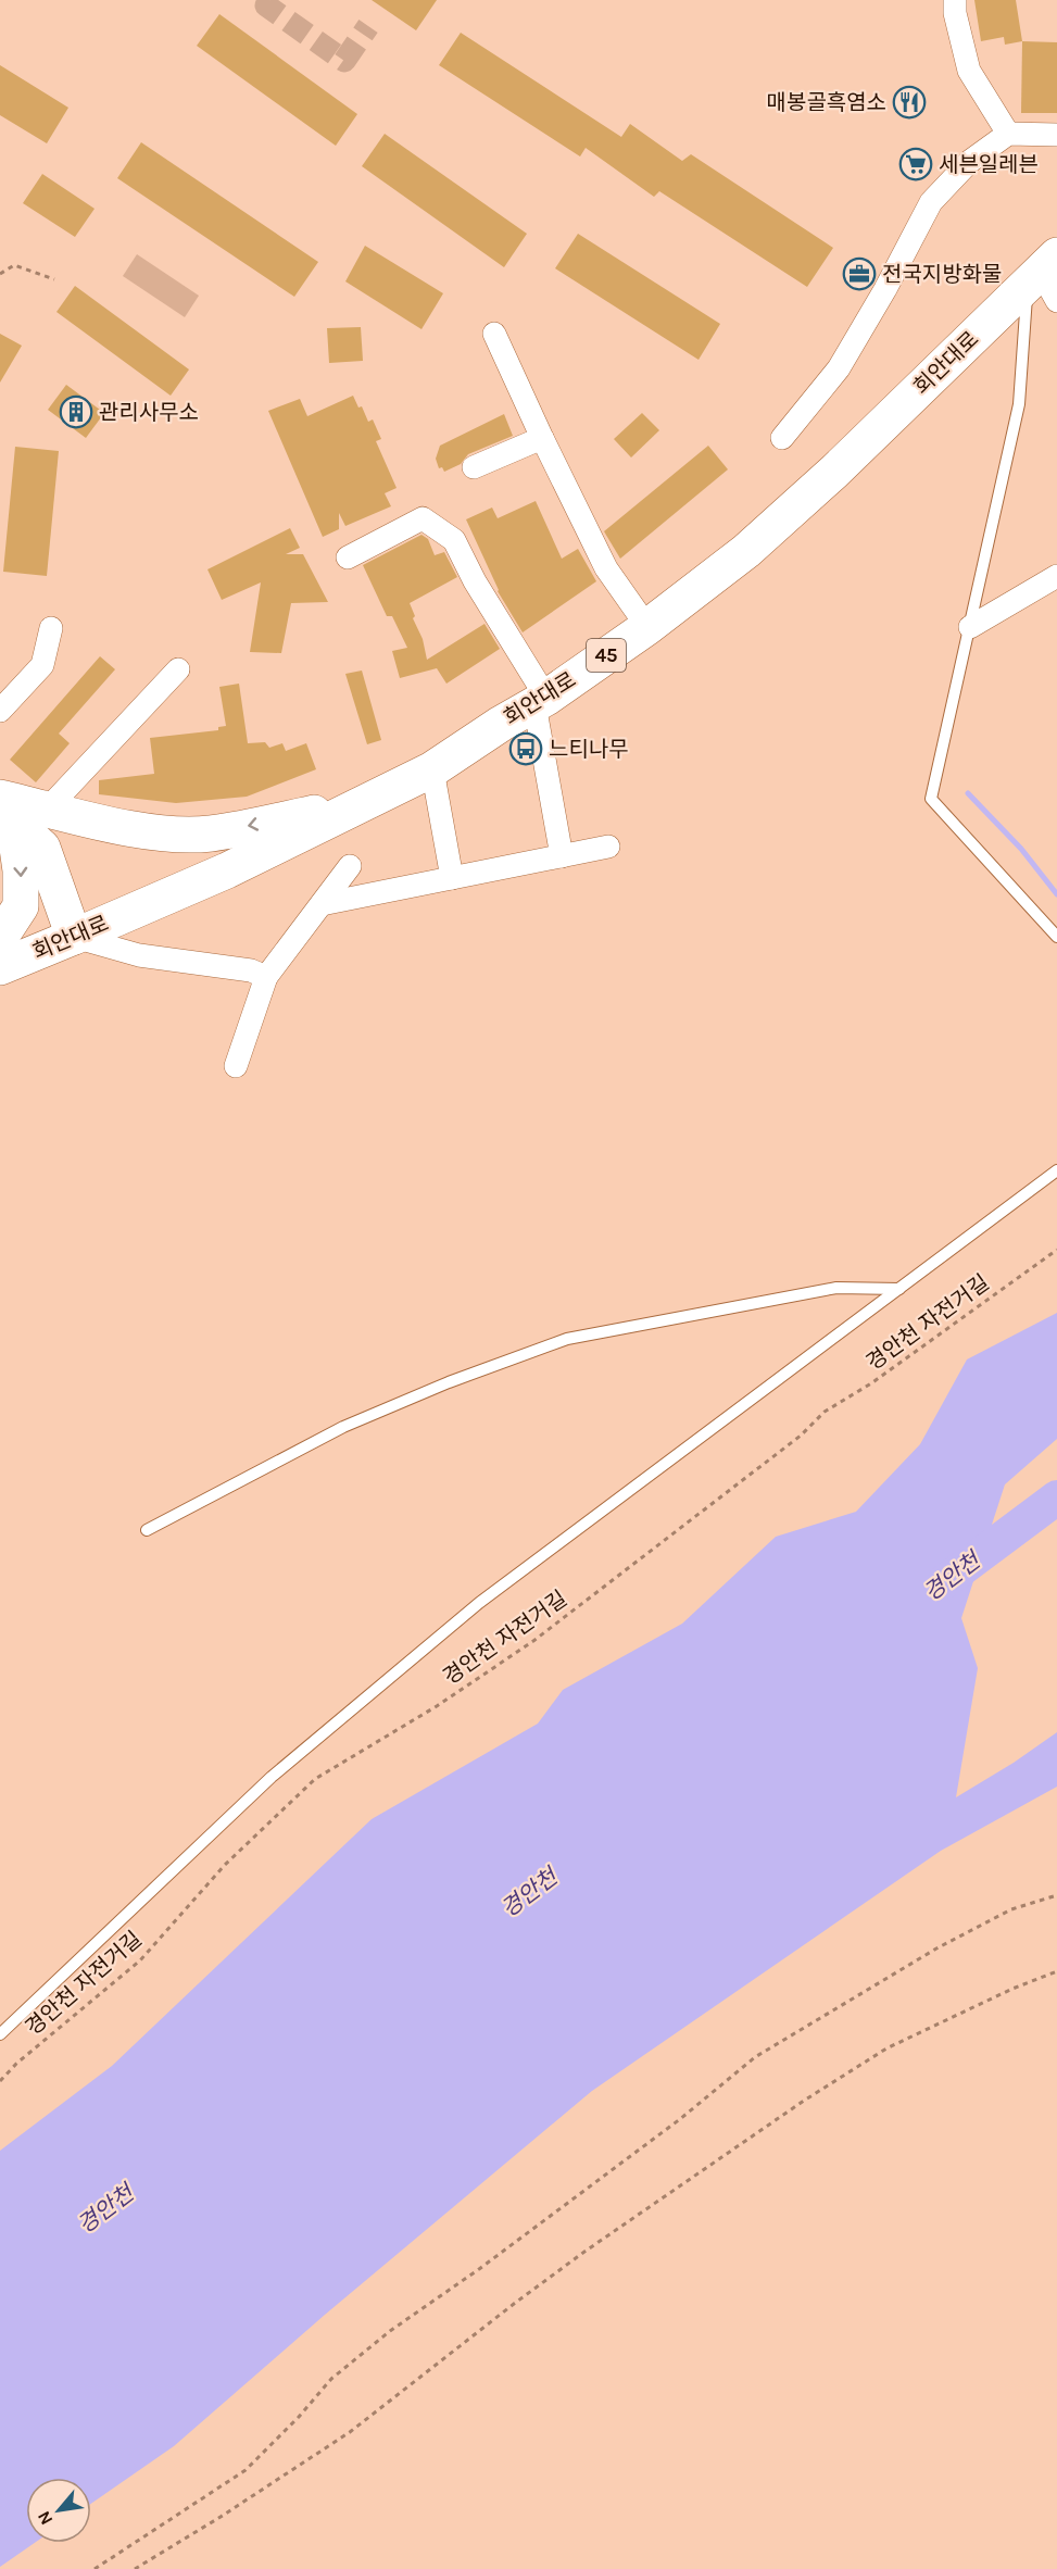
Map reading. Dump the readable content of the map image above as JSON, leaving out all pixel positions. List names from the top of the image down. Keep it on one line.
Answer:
{"streets":{"main road":["회안대로","45"],"path":["경안천 자전거길"]},"water":["경안천"],"places":{"restaurant":["매봉골흑염소"],"supermarket":["세븐일레븐"],"office":["전국지방화물"],"building":["관리사무소"],"bus stop":["느티나무"]},"north":"bottom left"}
